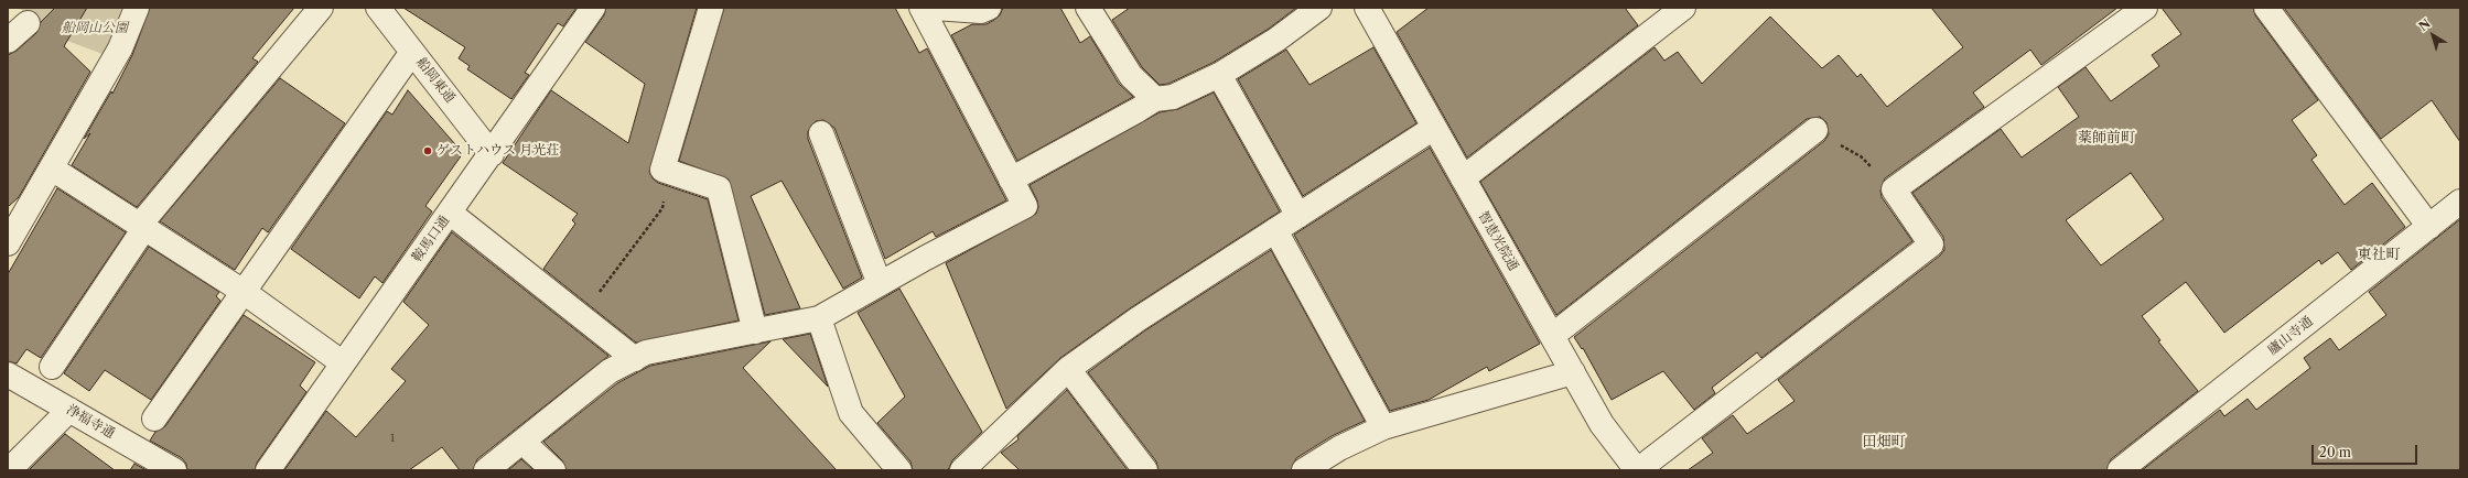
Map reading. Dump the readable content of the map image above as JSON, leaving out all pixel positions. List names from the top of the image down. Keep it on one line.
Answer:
{"streets":{"street":["船岡東通","鞍馬口通","智恵光院通","廬山寺通","浄福寺通"]},"crossings":[["船岡東通","鞍馬口通"]],"districts":["薬師前町","東社町","田畑町"],"parks":["船岡山公園"],"places":["ゲストハウス 月光荘"],"house_numbers":["1"],"scale_bar":"20 m","north":"top left"}
